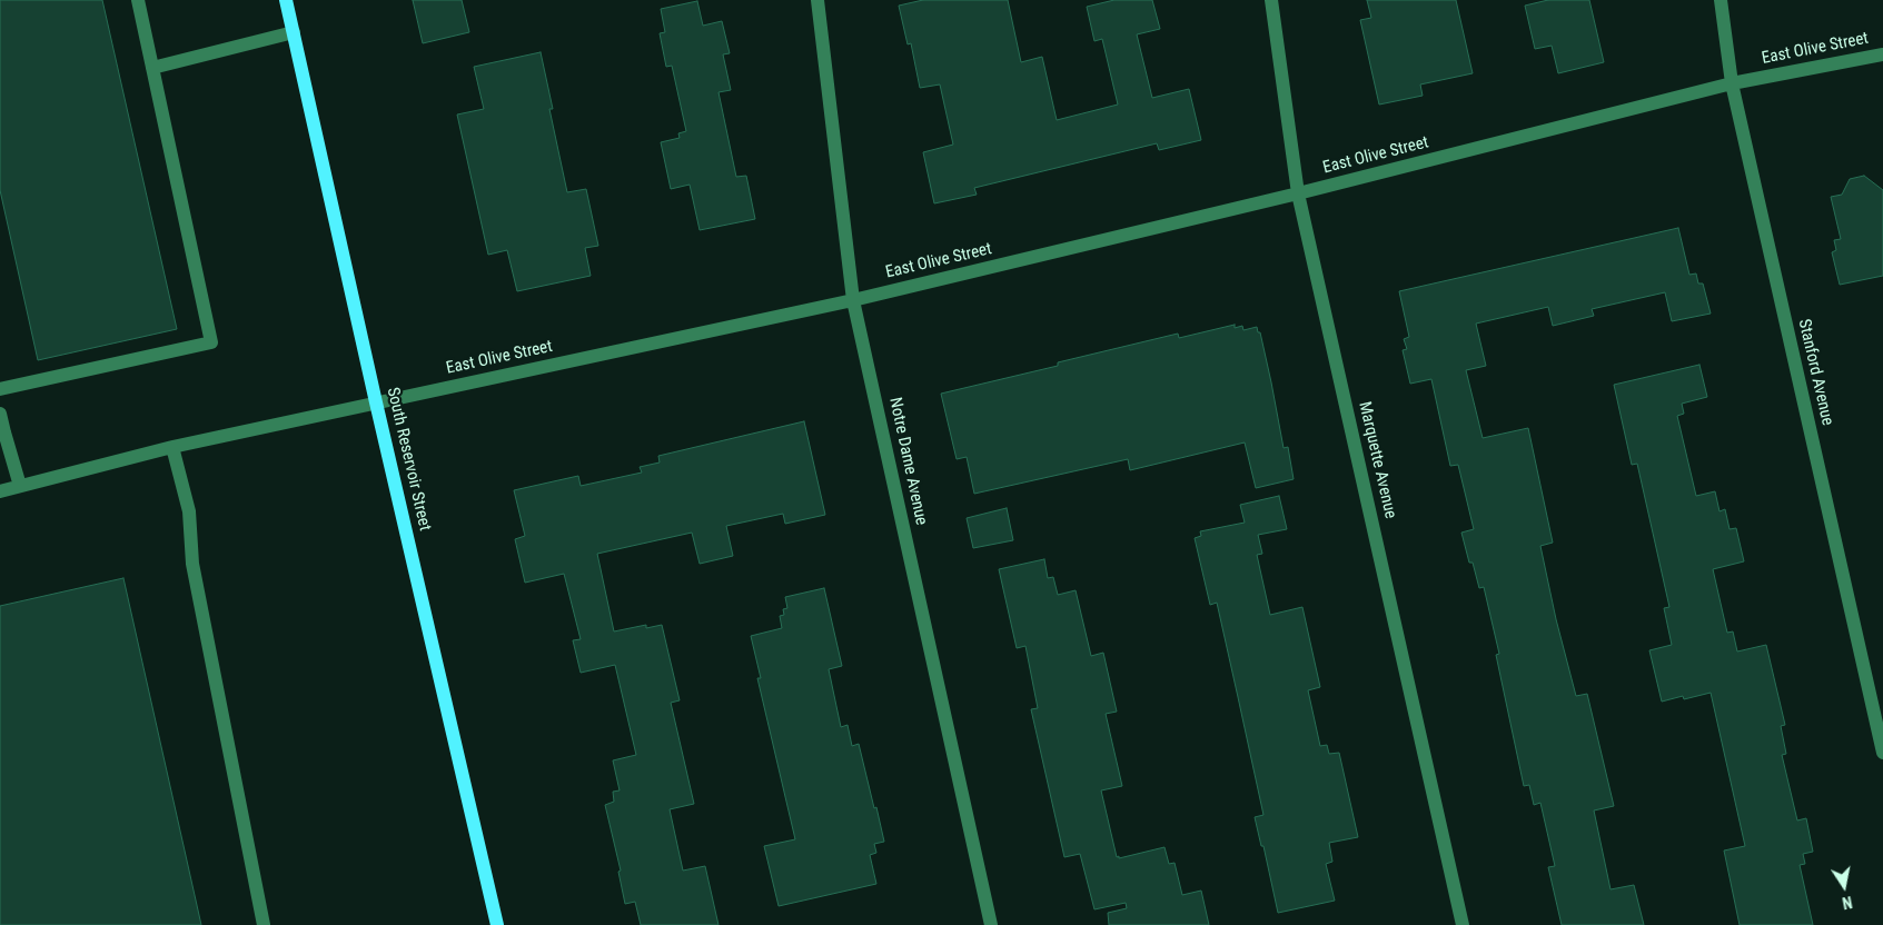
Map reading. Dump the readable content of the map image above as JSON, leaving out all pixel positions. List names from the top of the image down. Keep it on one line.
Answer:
{"streets":{"main road":["South Reservoir Street"],"street":["East Olive Street","Stanford Avenue","Marquette Avenue","Notre Dame Avenue"]},"crossings":[["East Olive Street","Stanford Avenue"],["East Olive Street","South Reservoir Street"],["East Olive Street","Marquette Avenue"],["East Olive Street","Notre Dame Avenue"]],"north":"bottom"}
